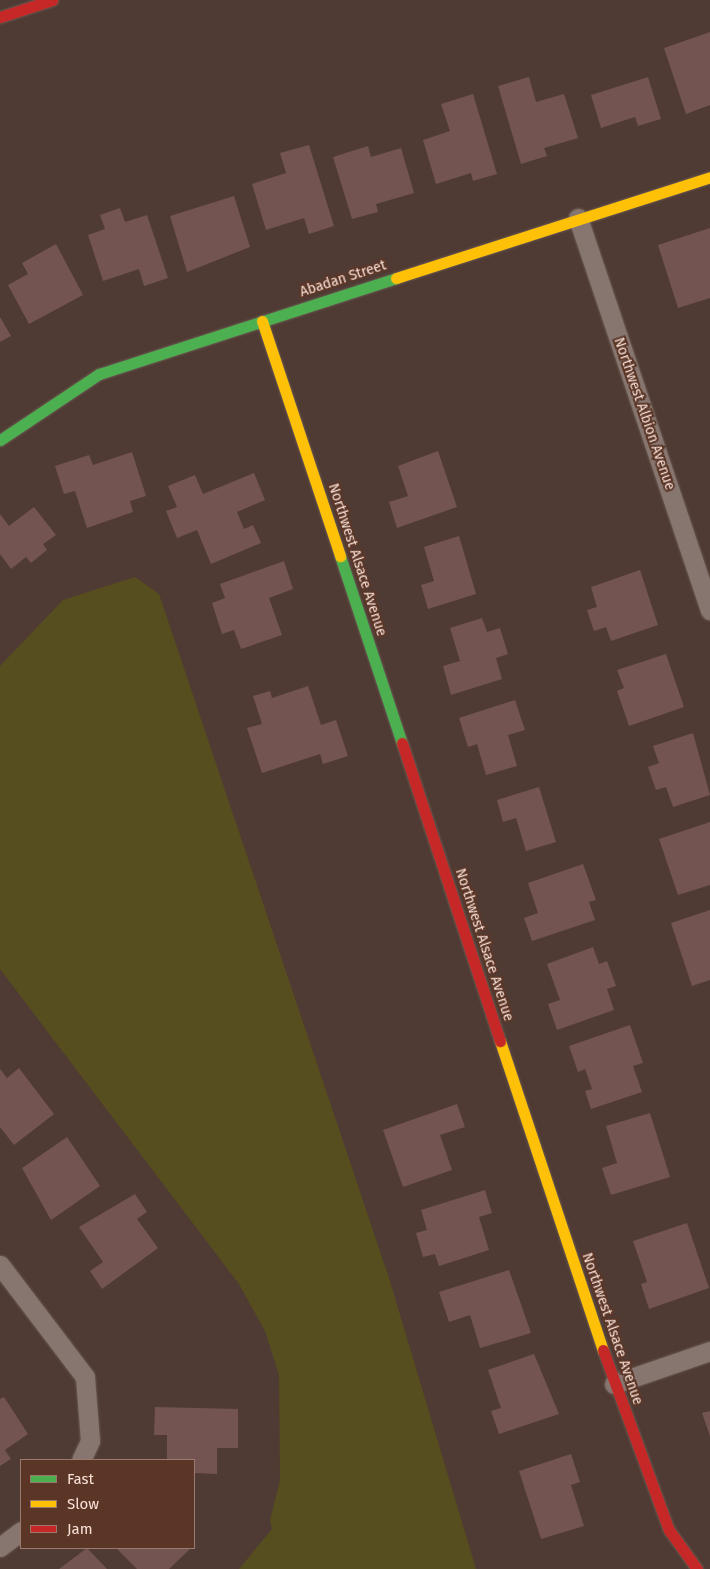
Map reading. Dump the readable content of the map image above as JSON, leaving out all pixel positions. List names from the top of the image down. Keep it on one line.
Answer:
{"streets":{"main road":["Abadan Street","Northwest Alsace Avenue"],"street":["Northwest Albion Avenue"]},"crossings":[["Abadan Street","Northwest Albion Avenue"],["Abadan Street","Northwest Alsace Avenue"]],"legend":["Fast","Slow","Jam"]}
